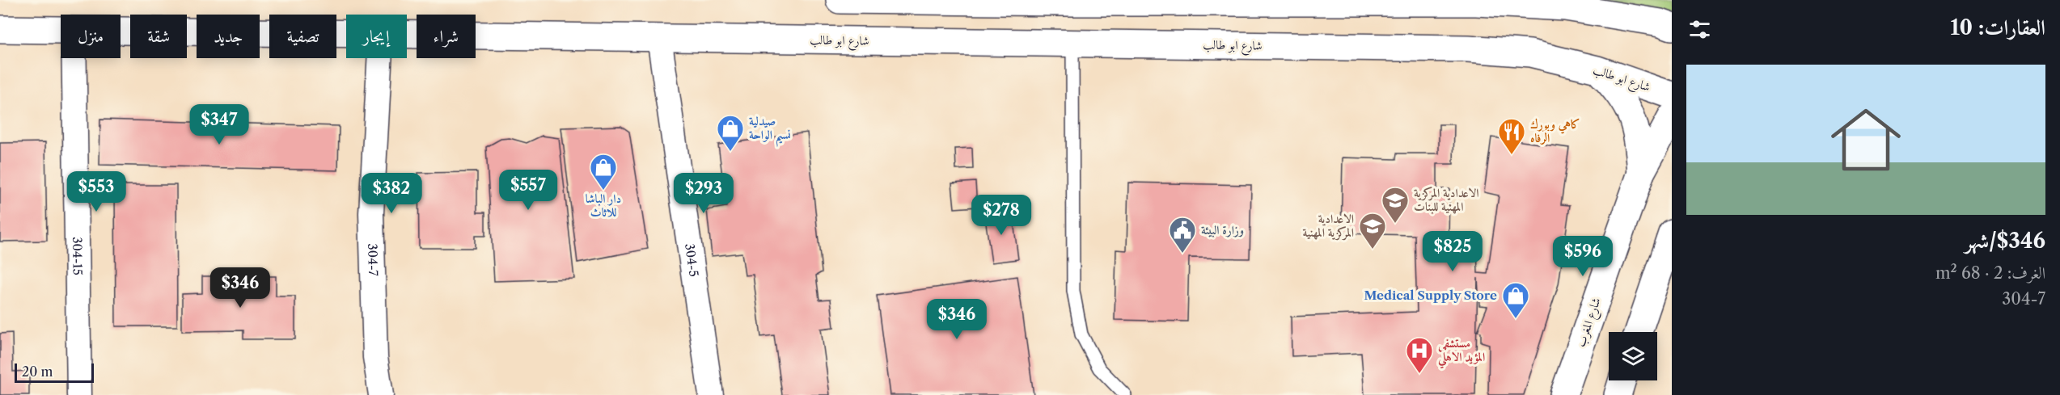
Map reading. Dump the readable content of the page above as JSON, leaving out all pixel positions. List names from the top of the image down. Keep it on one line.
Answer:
{"streets":{"main road":["شارع ابو طالب","شارع المغرب"],"street":["304-15","304-7","304-5"]},"crossings":[["شارع ابو طالب","304-5"]],"places":{"shop":["صيدلية نسيم الواحة","دار الباشا للاثاث","Medical Supply Store"],"restaurant":["كاهي وبورك الرفاه"],"school or university":["الاعدادية المركزية المهنية للبنات","الاعدادية المركزية المهنية"],"public building":["وزارة البيئة"],"hospital":["مستشفى المؤيد الاهلي"]},"scale_bar":"20 m","page":{"heading":"العقارات: 10","chip":["شراء","إيجار","تصفية","جديد","شقة","منزل"],"list":[{"name":"$346/شهر","note":"الغرف: 2 · 68 m² · 304-7"}],"price":["$347","$557","$553","$382","$293","$278","$825","$596","$346","$346"],"scale":"20 m"}}
